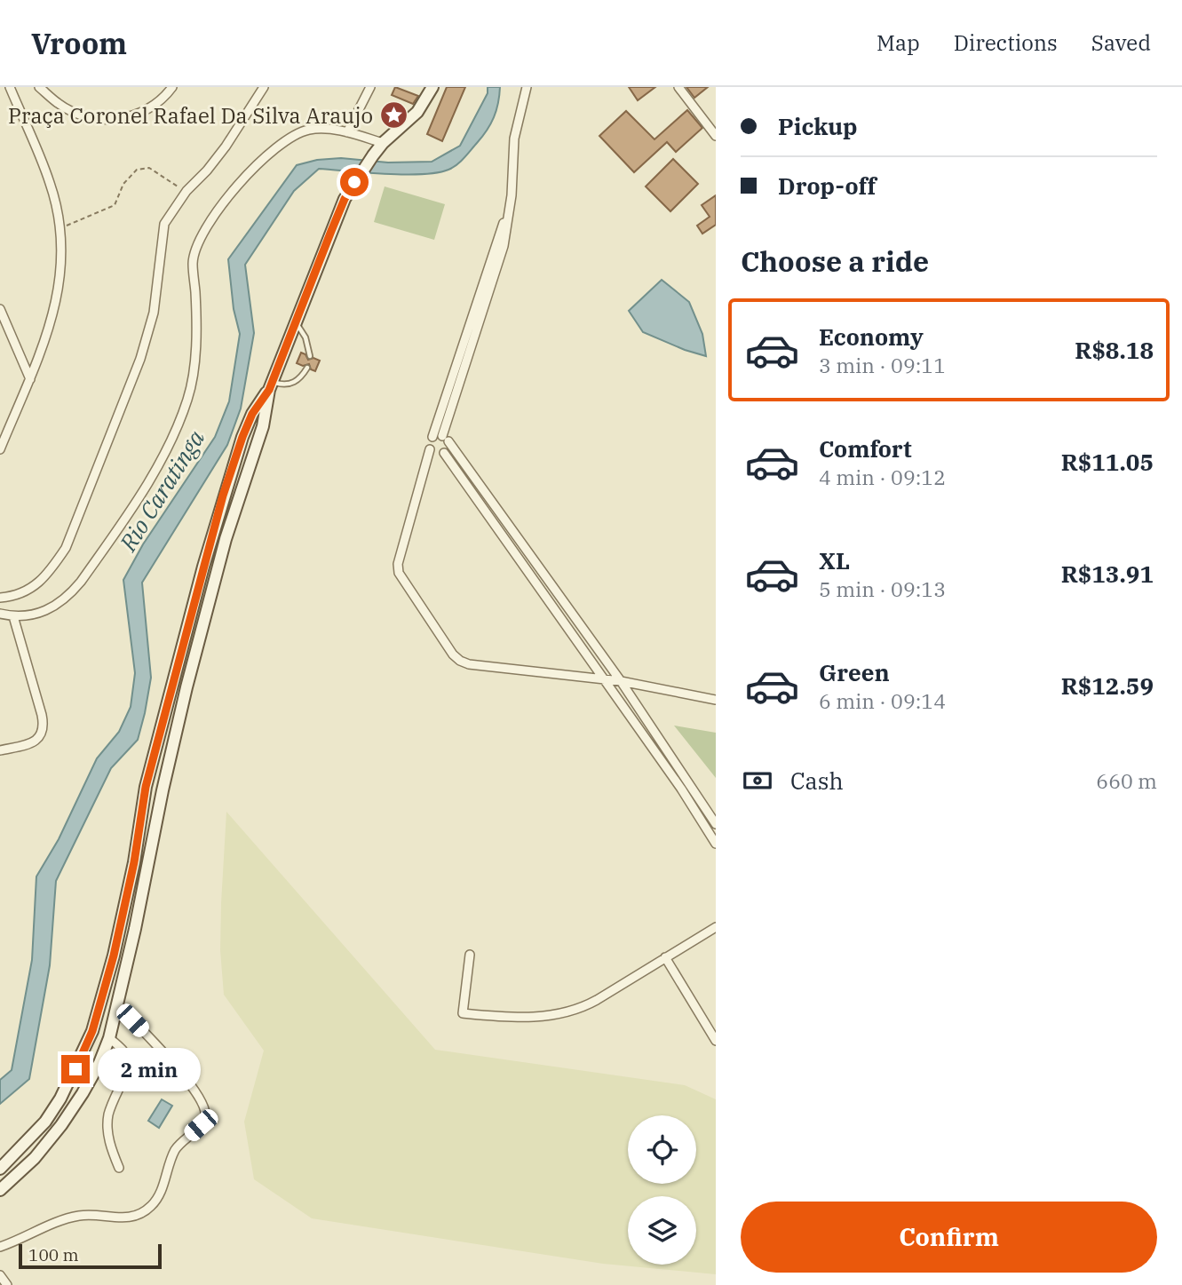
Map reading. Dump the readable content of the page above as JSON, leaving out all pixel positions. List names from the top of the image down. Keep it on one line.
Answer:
{"water":["Rio Caratinga"],"places":{"place":["Praça Coronel Rafael Da Silva Araujo"]},"scale_bar":"100 m","page":{"header":"Vroom","nav":["Map","Directions","Saved"],"banner":["Pickup","Drop-off"],"heading":"Choose a ride","list":[{"name":"Economy","note":"3 min · 09:11","value":"R$8.18"},{"name":"Comfort","note":"4 min · 09:12","value":"R$11.05"},{"name":"XL","note":"5 min · 09:13","value":"R$13.91"},{"name":"Green","note":"6 min · 09:14","value":"R$12.59"}],"pay":["Cash","660 m"],"bubble":"2 min","buttons":"Confirm","scale":"100 m"}}
